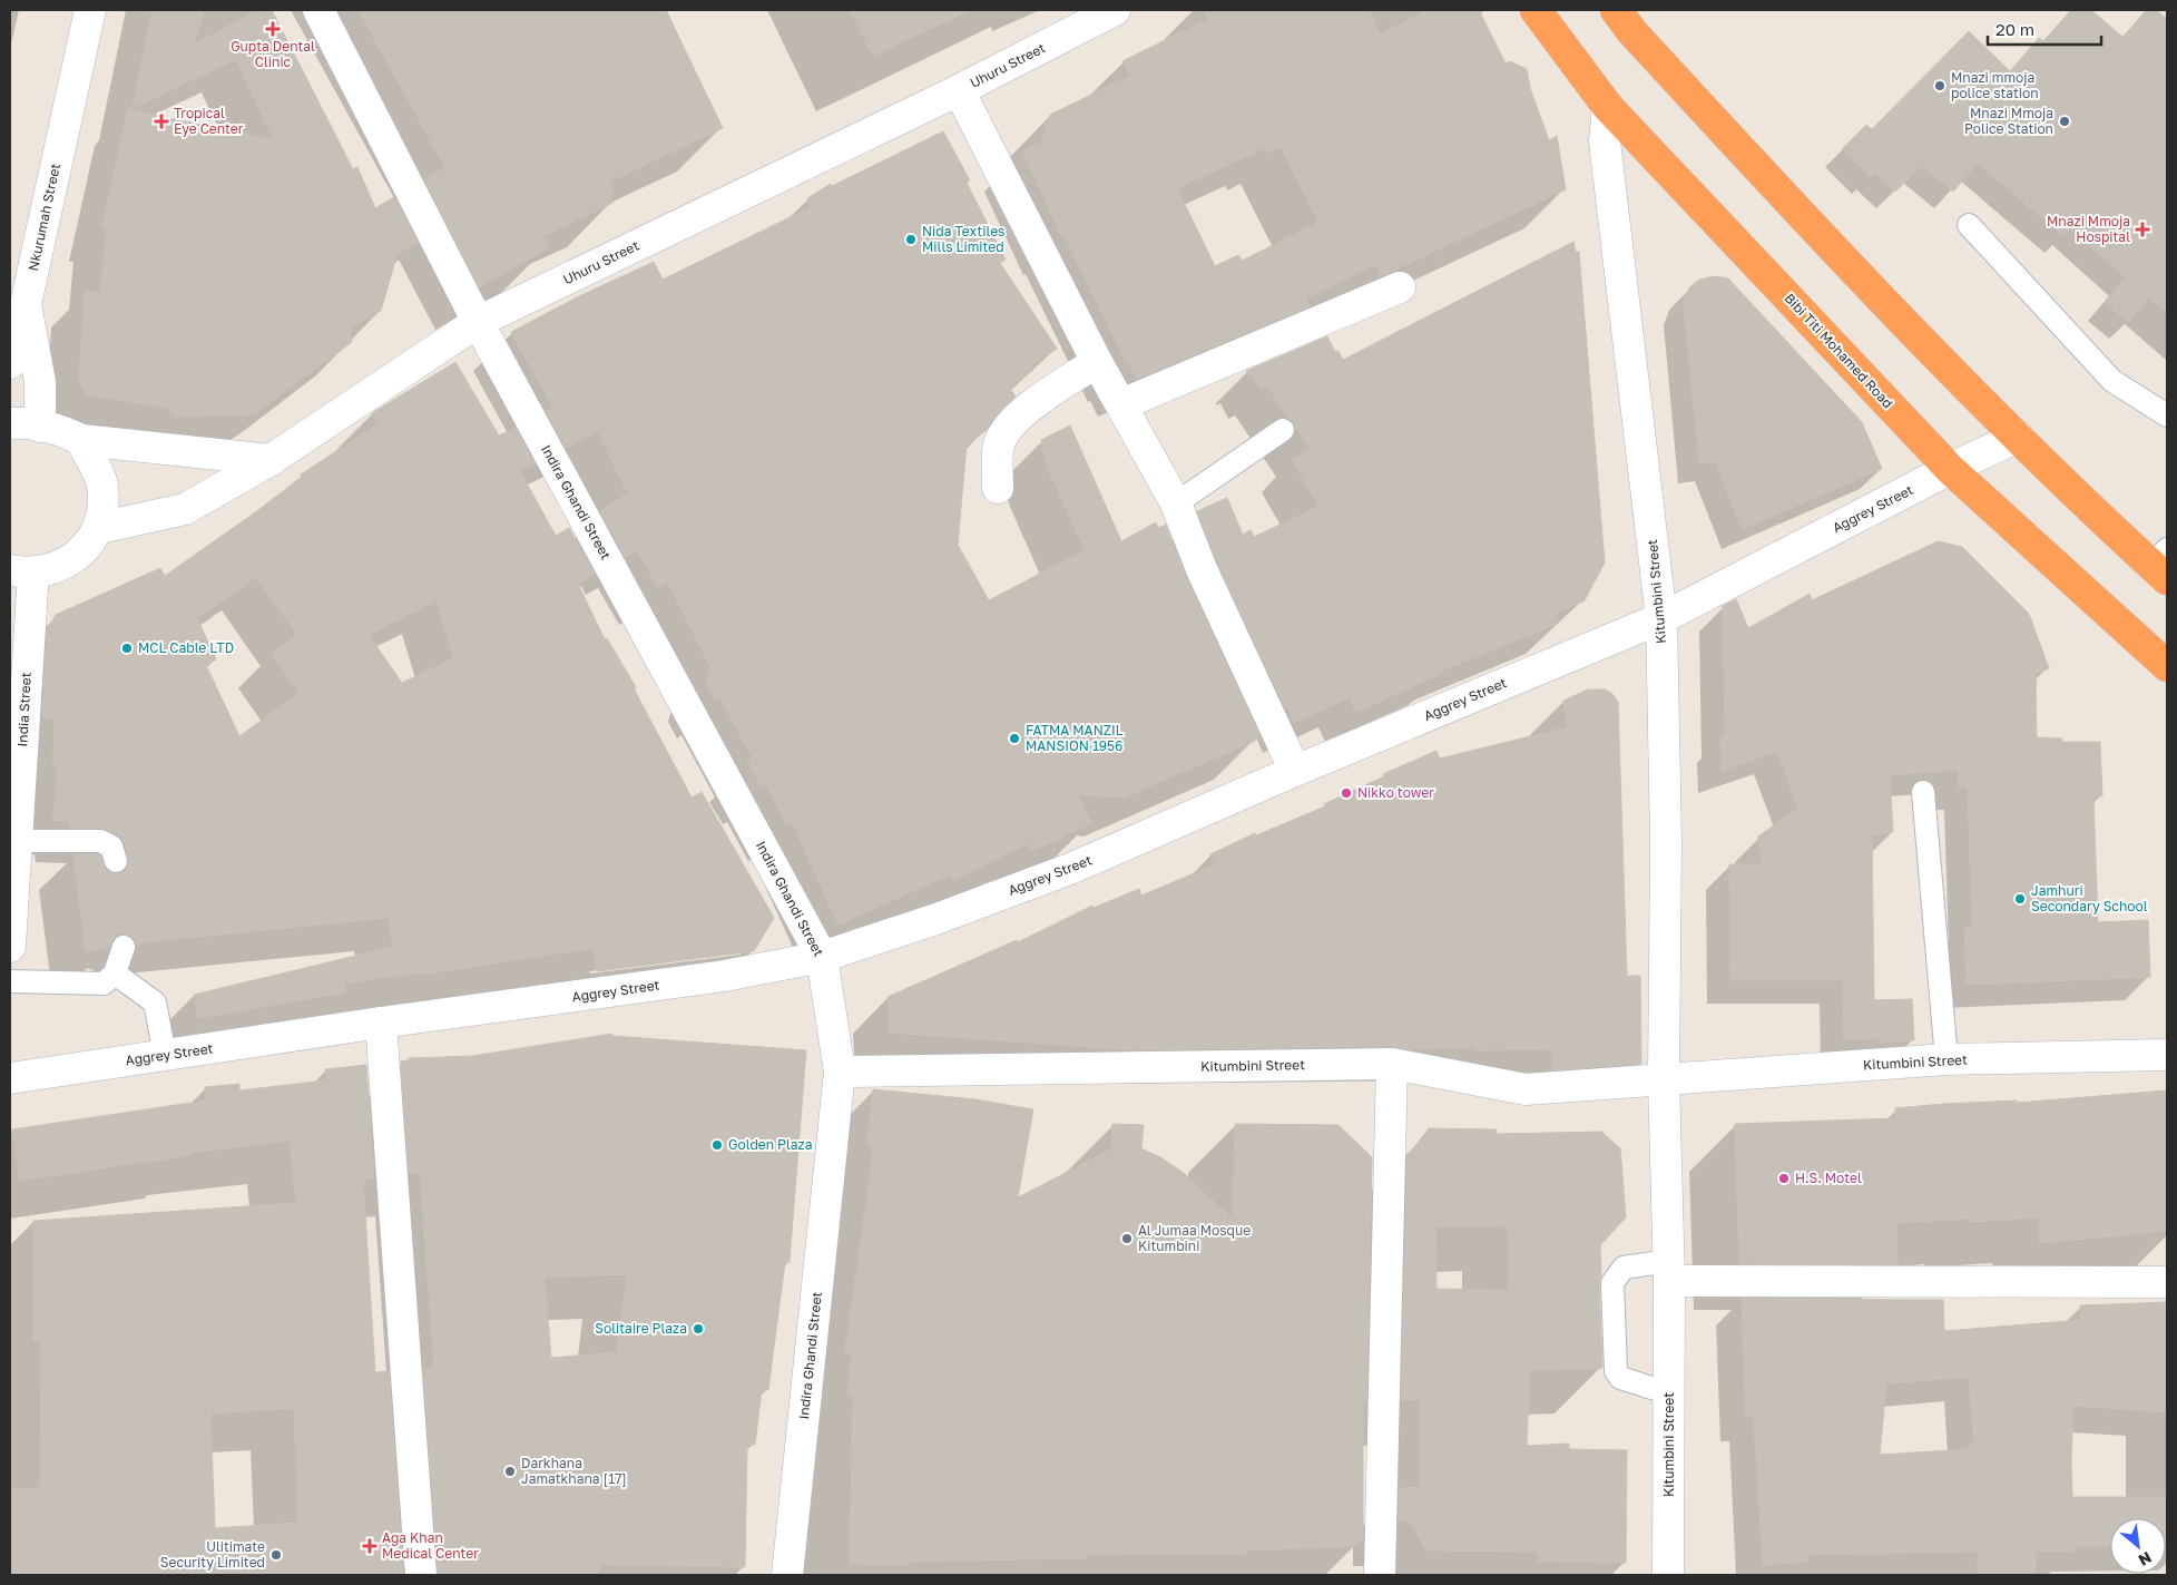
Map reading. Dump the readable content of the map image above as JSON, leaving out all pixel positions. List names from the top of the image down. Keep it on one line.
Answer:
{"streets":{"highway":["Bibi Titi Mohamed Road"],"street":["Uhuru Street","Nkurumah Street","Indira Ghandi Street","Aggrey Street","Kitumbini Street","India Street"]},"crossings":[["Uhuru Street","Indira Ghandi Street"],["Bibi Titi Mohamed Road","Aggrey Street"],["Bibi Titi Mohamed Road","Kitumbini Street"],["Indira Ghandi Street","Aggrey Street"],["Indira Ghandi Street","Kitumbini Street"],["Aggrey Street","Kitumbini Street"]],"places":{"health":["Gupta Dental Clinic","Tropical Eye Center","Mnazi Mmoja Hospital","Aga Khan Medical Center"],"other":["Mnazi mmoja police station","Mnazi Mmoja Police Station","Nida Textiles Mills Limited","MCL Cable LTD","FATMA MANZIL MANSION 1956","Nikko tower","Jamhuri Secondary School","Golden Plaza","H.S. Motel","Al Jumaa Mosque Kitumbini","Solitaire Plaza","Darkhana Jamatkhana [17]","Ulitimate Security Limited"]},"scale_bar":"20 m","north":"bottom right"}
